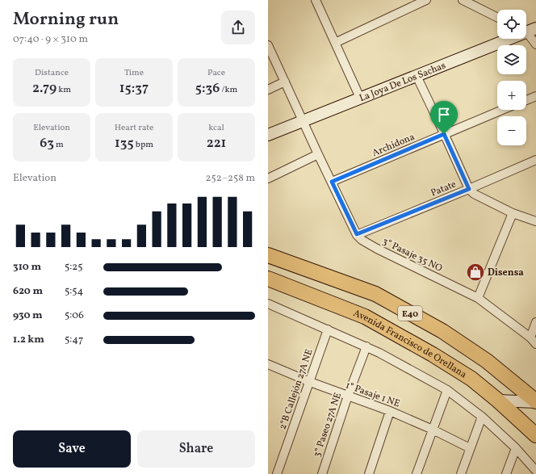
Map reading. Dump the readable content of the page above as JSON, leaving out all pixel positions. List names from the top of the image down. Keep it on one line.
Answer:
{"streets":{"highway":["E40","Avenida Francisco de Orellana"],"street":["La Joya De Los Sachas","Archidona","Patate","3° Pasaje 35 NO","2°B Callejón 27A NE","1° Pasaje 1 NE","3° Paseo 27A NE"]},"crossings":[["La Joya De Los Sachas","3° Pasaje 35 NO"],["Archidona","3° Pasaje 35 NO"],["Patate","3° Pasaje 35 NO"],["2°B Callejón 27A NE","1° Pasaje 1 NE"],["1° Pasaje 1 NE","3° Paseo 27A NE"]],"places":{"shop":["Disensa"]},"page":{"heading":["Morning run","07:40 · 9 × 310 m"],"map_buttons":["+","−"],"stats":[["Distance","2.79 km"],["Time","15:37"],["Pace","5:36 /km"],["Elevation","63 m"],["Heart rate","135 bpm"],["kcal","221"]],"chart":["Elevation","252–258 m"],"list":[{"name":"310 m","note":"5:25"},{"name":"620 m","note":"5:54"},{"name":"930 m","note":"5:06"},{"name":"1.2 km","note":"5:47"}],"buttons":["Save","Share"]}}
